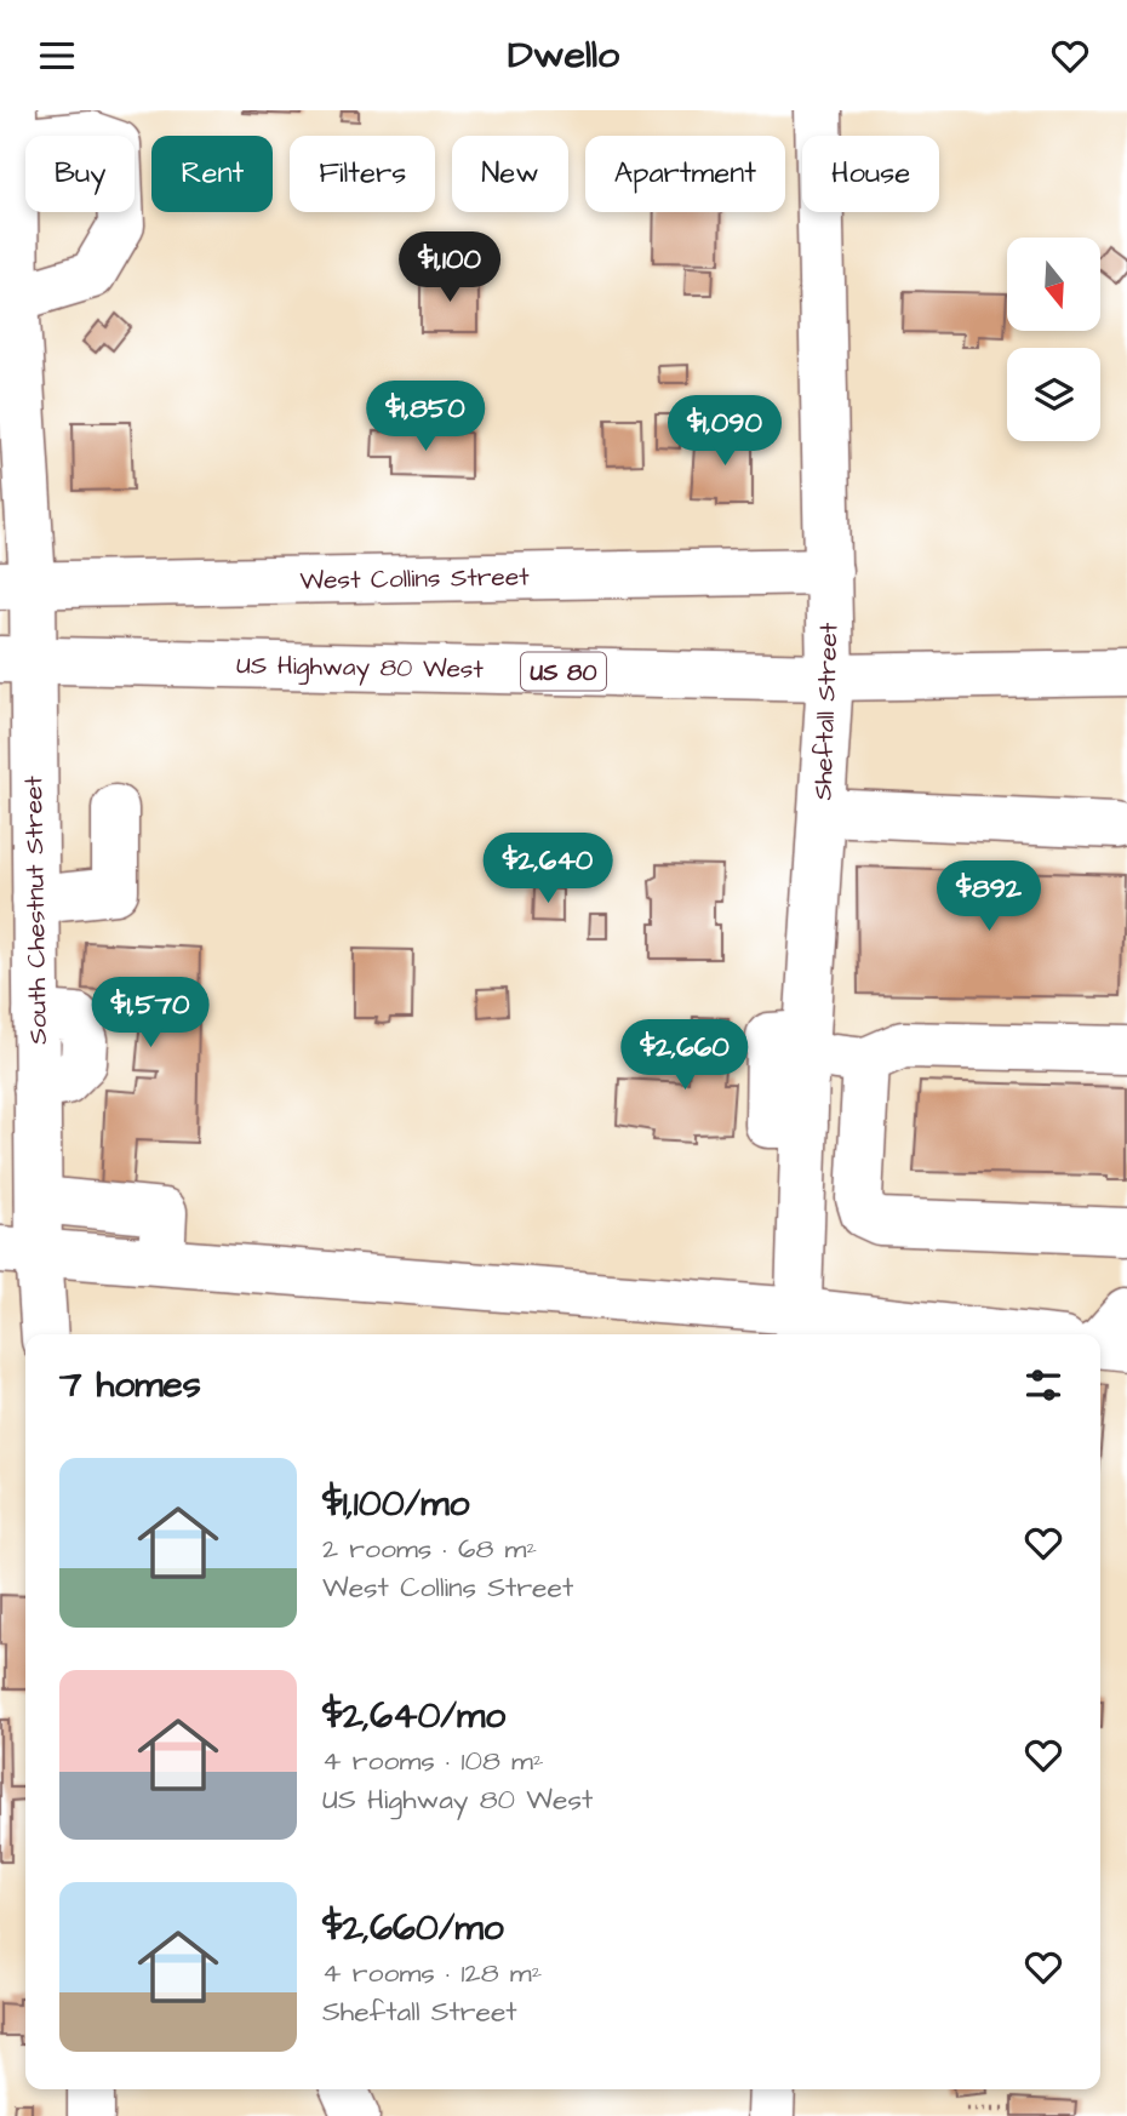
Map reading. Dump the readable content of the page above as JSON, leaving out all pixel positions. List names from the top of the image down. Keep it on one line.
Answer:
{"streets":{"street":["West Collins Street","US Highway 80 West","US 80","Sheftall Street","South Chestnut Street"]},"crossings":[["West Collins Street","Sheftall Street"],["West Collins Street","South Chestnut Street"],["US Highway 80 West","Sheftall Street"],["US Highway 80 West","South Chestnut Street"]],"north":"bottom","page":{"header":"Dwello","chip":["Buy","Rent","Filters","New","Apartment","House"],"price":["$1,100","$1,850","$1,090","$2,640","$892","$1,570","$2,660"],"heading":"7 homes","list":[{"name":"$1,100/mo","note":"2 rooms · 68 m² · West Collins Street"},{"name":"$2,640/mo","note":"4 rooms · 108 m² · US Highway 80 West"},{"name":"$2,660/mo","note":"4 rooms · 128 m² · Sheftall Street"}]}}
